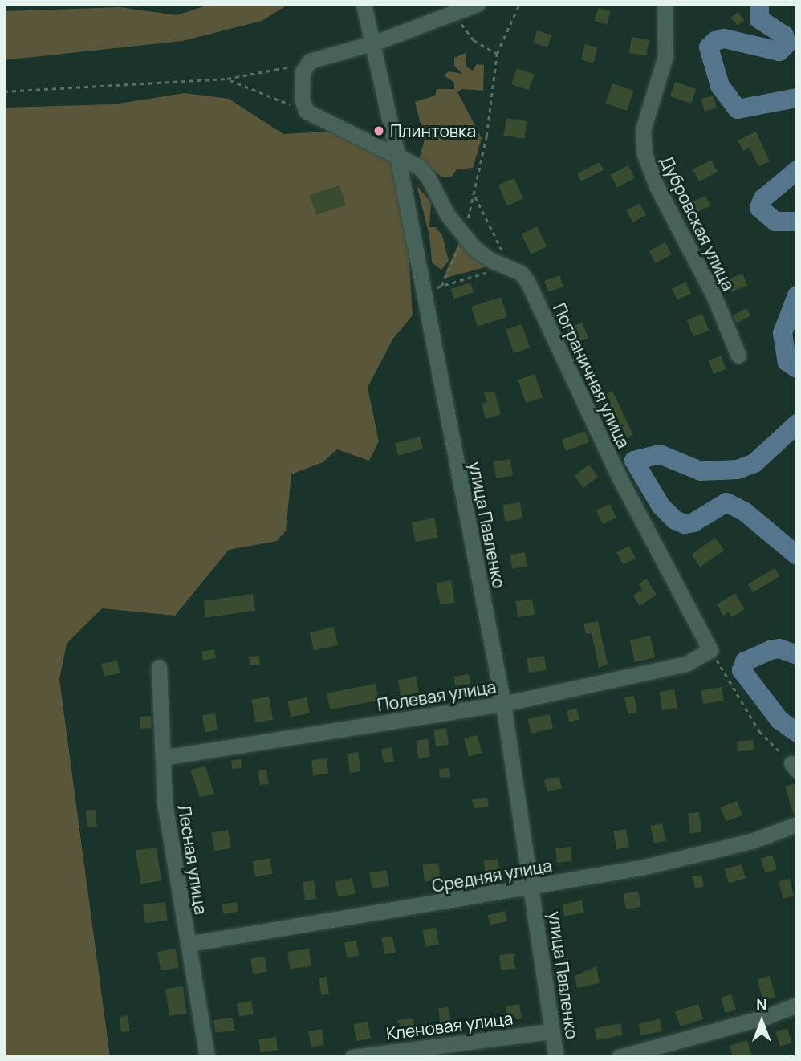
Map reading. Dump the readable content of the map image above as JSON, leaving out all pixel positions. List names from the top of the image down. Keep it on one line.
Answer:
{"streets":{"street":["Дубровская улица","Пограничная улица","улица Павленко","Полевая улица","Лесная улица","Средняя улица","Кленовая улица"]},"crossings":[["Пограничная улица","улица Павленко"],["Пограничная улица","Полевая улица"],["улица Павленко","Полевая улица"],["улица Павленко","Средняя улица"],["улица Павленко","Кленовая улица"],["Полевая улица","Лесная улица"],["Лесная улица","Средняя улица"]],"places":["Плинтовка"],"north":"top"}
